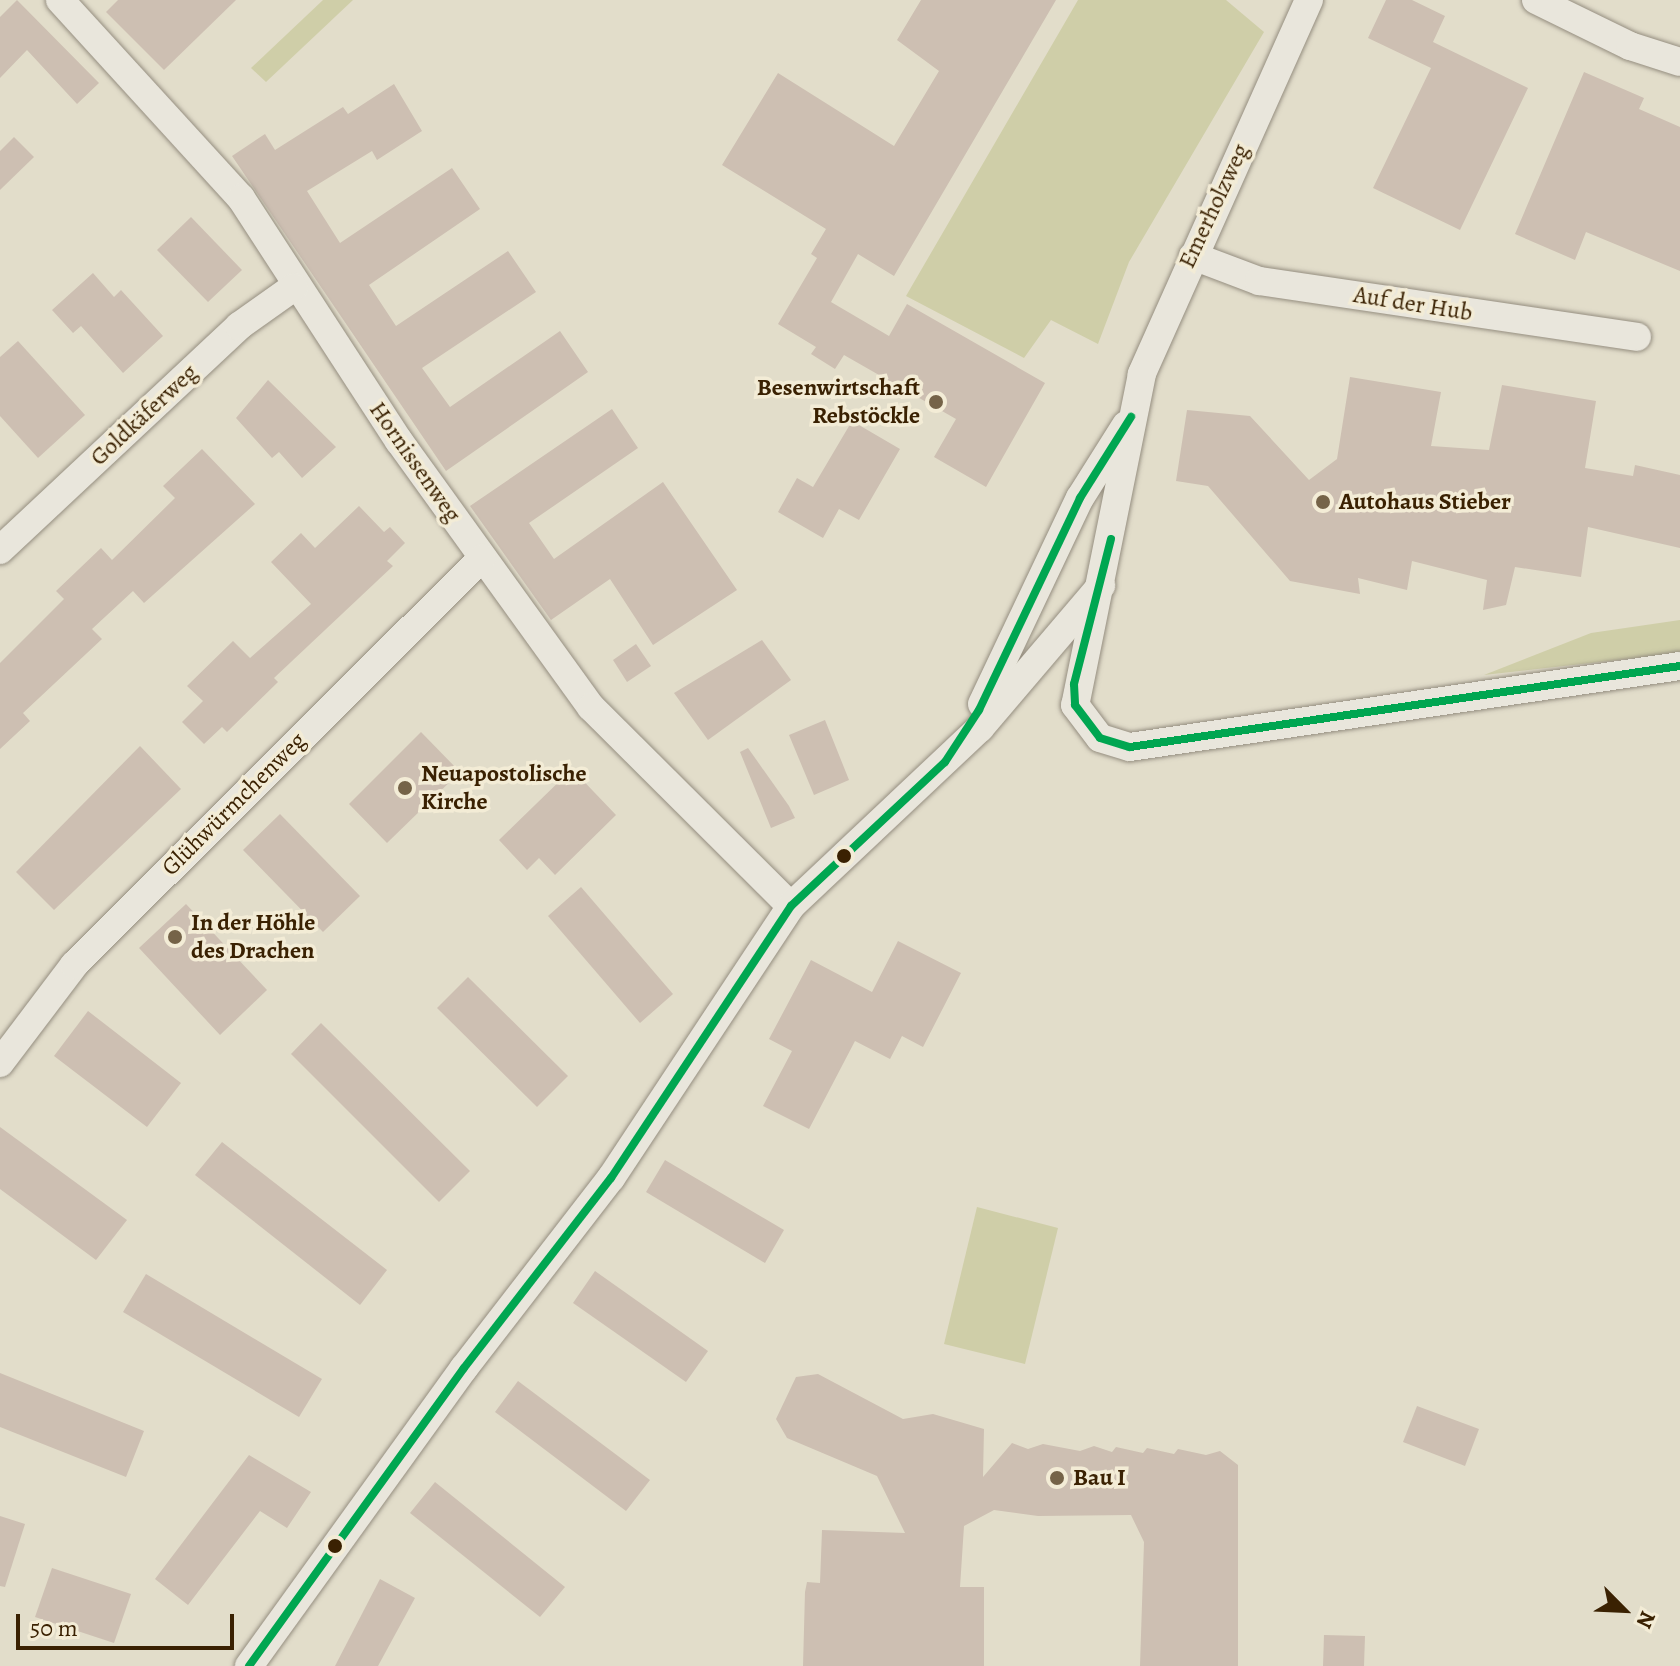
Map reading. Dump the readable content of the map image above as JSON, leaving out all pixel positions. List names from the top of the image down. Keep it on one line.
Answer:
{"streets":{"street":["Emerholzweg","Auf der Hub","Goldkäferweg","Hornissenweg","Glühwürmchenweg"]},"crossings":[["Emerholzweg","Auf der Hub"],["Emerholzweg","Hornissenweg"],["Goldkäferweg","Hornissenweg"],["Hornissenweg","Glühwürmchenweg"]],"places":["Besenwirtschaft Rebstöckle","Autohaus Stieber","Neuapostolische Kirche","In der Höhle des Drachen","Bau I"],"scale_bar":"50 m","north":"bottom right"}
